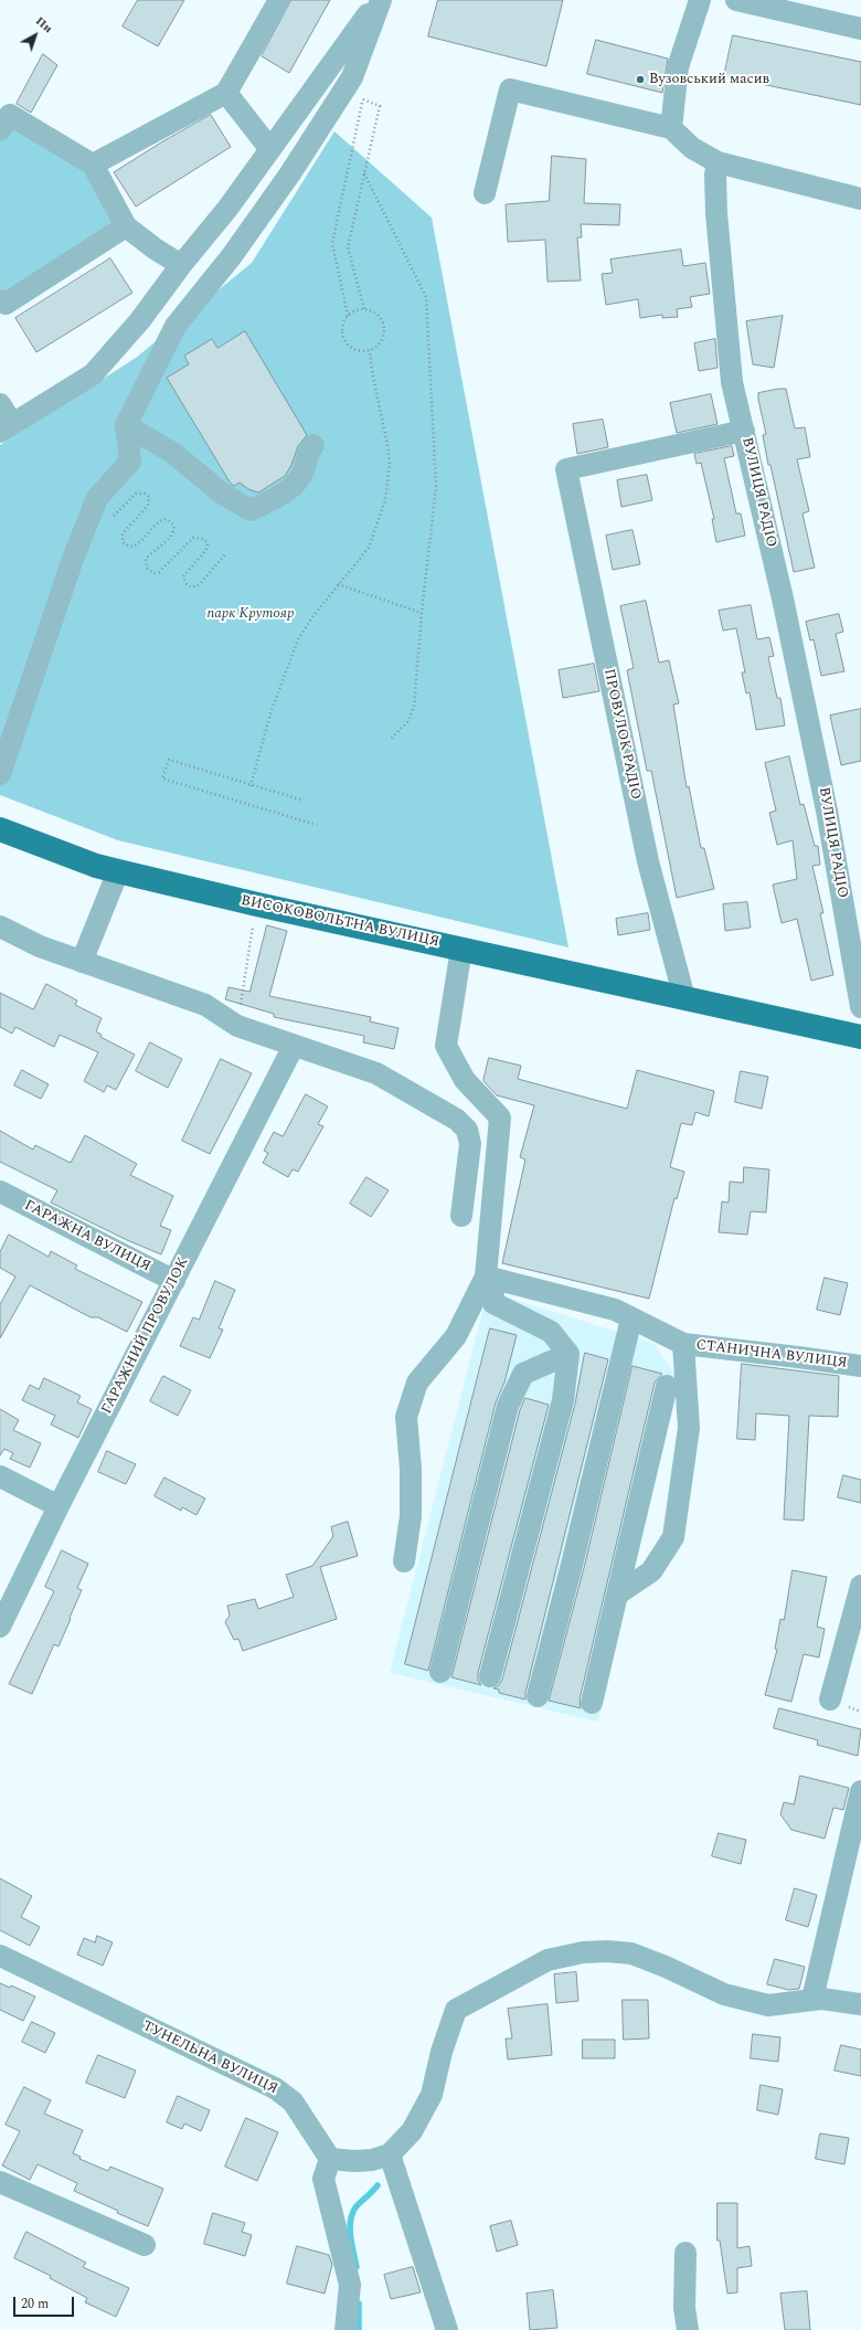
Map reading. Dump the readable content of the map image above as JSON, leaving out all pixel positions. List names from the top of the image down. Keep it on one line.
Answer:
{"streets":{"main road":["ВИСОКОВОЛЬТНА ВУЛИЦЯ"],"street":["ВУЛИЦЯ РАДІО","ПРОВУЛОК РАДІО","ГАРАЖНА ВУЛИЦЯ","ГАРАЖНИЙ ПРОВУЛОК","СТАНИЧНА ВУЛИЦЯ","ТУНЕЛЬНА ВУЛИЦЯ"]},"crossings":[["ВУЛИЦЯ РАДІО","ПРОВУЛОК РАДІО"],["ПРОВУЛОК РАДІО","ВИСОКОВОЛЬТНА ВУЛИЦЯ"],["ГАРАЖНА ВУЛИЦЯ","ГАРАЖНИЙ ПРОВУЛОК"]],"parks":["парк Крутояр"],"places":["Вузовський масив"],"scale_bar":"20 m","north":"top right"}
